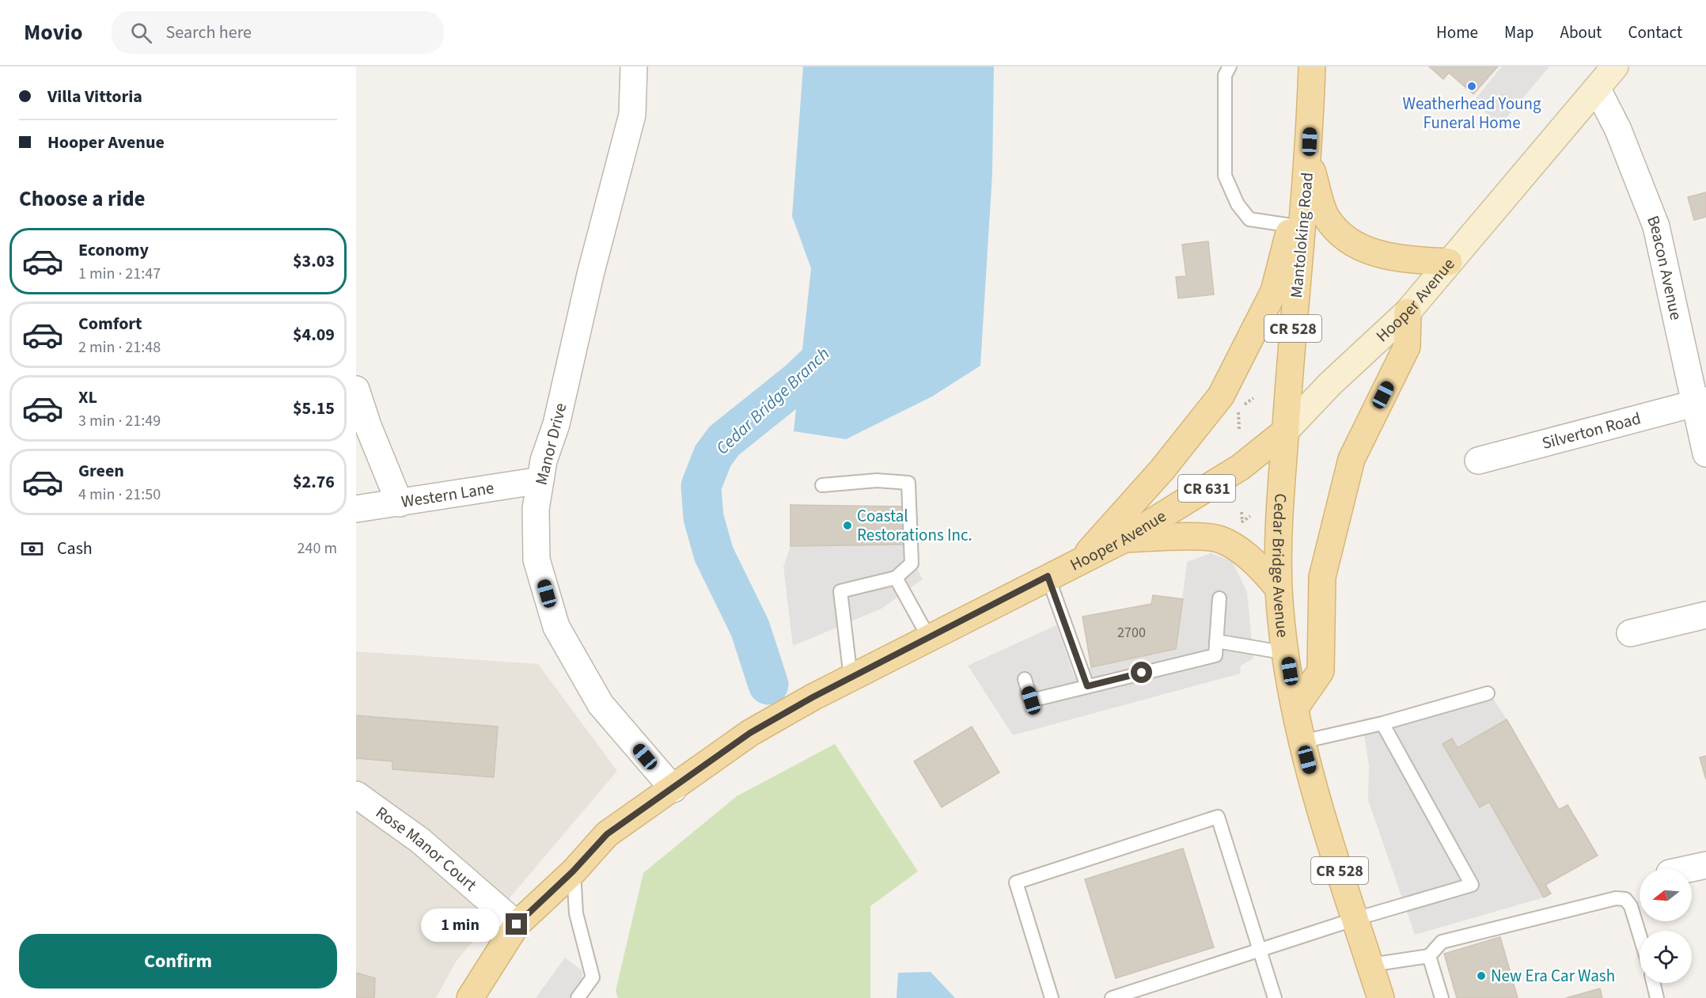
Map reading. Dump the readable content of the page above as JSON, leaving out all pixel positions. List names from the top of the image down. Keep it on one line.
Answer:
{"streets":{"main road":["Mantoloking Road","Hooper Avenue","CR 528","CR 631","Cedar Bridge Avenue"],"street":["Beacon Avenue","Silverton Road","Manor Drive","Western Lane","Rose Manor Court"]},"crossings":[["Mantoloking Road","Hooper Avenue"],["Mantoloking Road","Cedar Bridge Avenue"],["Beacon Avenue","Hooper Avenue"],["Beacon Avenue","Silverton Road"],["Hooper Avenue","Manor Drive"],["Hooper Avenue","Cedar Bridge Avenue"],["Hooper Avenue","Rose Manor Court"],["Manor Drive","Western Lane"]],"water":["Cedar Bridge Branch"],"places":["Weatherhead Young Funeral Home","Coastal Restorations Inc.","New Era Car Wash"],"house_numbers":["2700"],"north":"left","page":{"header":"Movio","search":"Search here","nav":["Home","Map","About","Contact"],"banner":["Villa Vittoria","Hooper Avenue"],"heading":"Choose a ride","list":[{"name":"Economy","note":"1 min · 21:47","value":"$3.03"},{"name":"Comfort","note":"2 min · 21:48","value":"$4.09"},{"name":"XL","note":"3 min · 21:49","value":"$5.15"},{"name":"Green","note":"4 min · 21:50","value":"$2.76"}],"pay":["Cash","240 m"],"bubble":"1 min","buttons":"Confirm"}}
